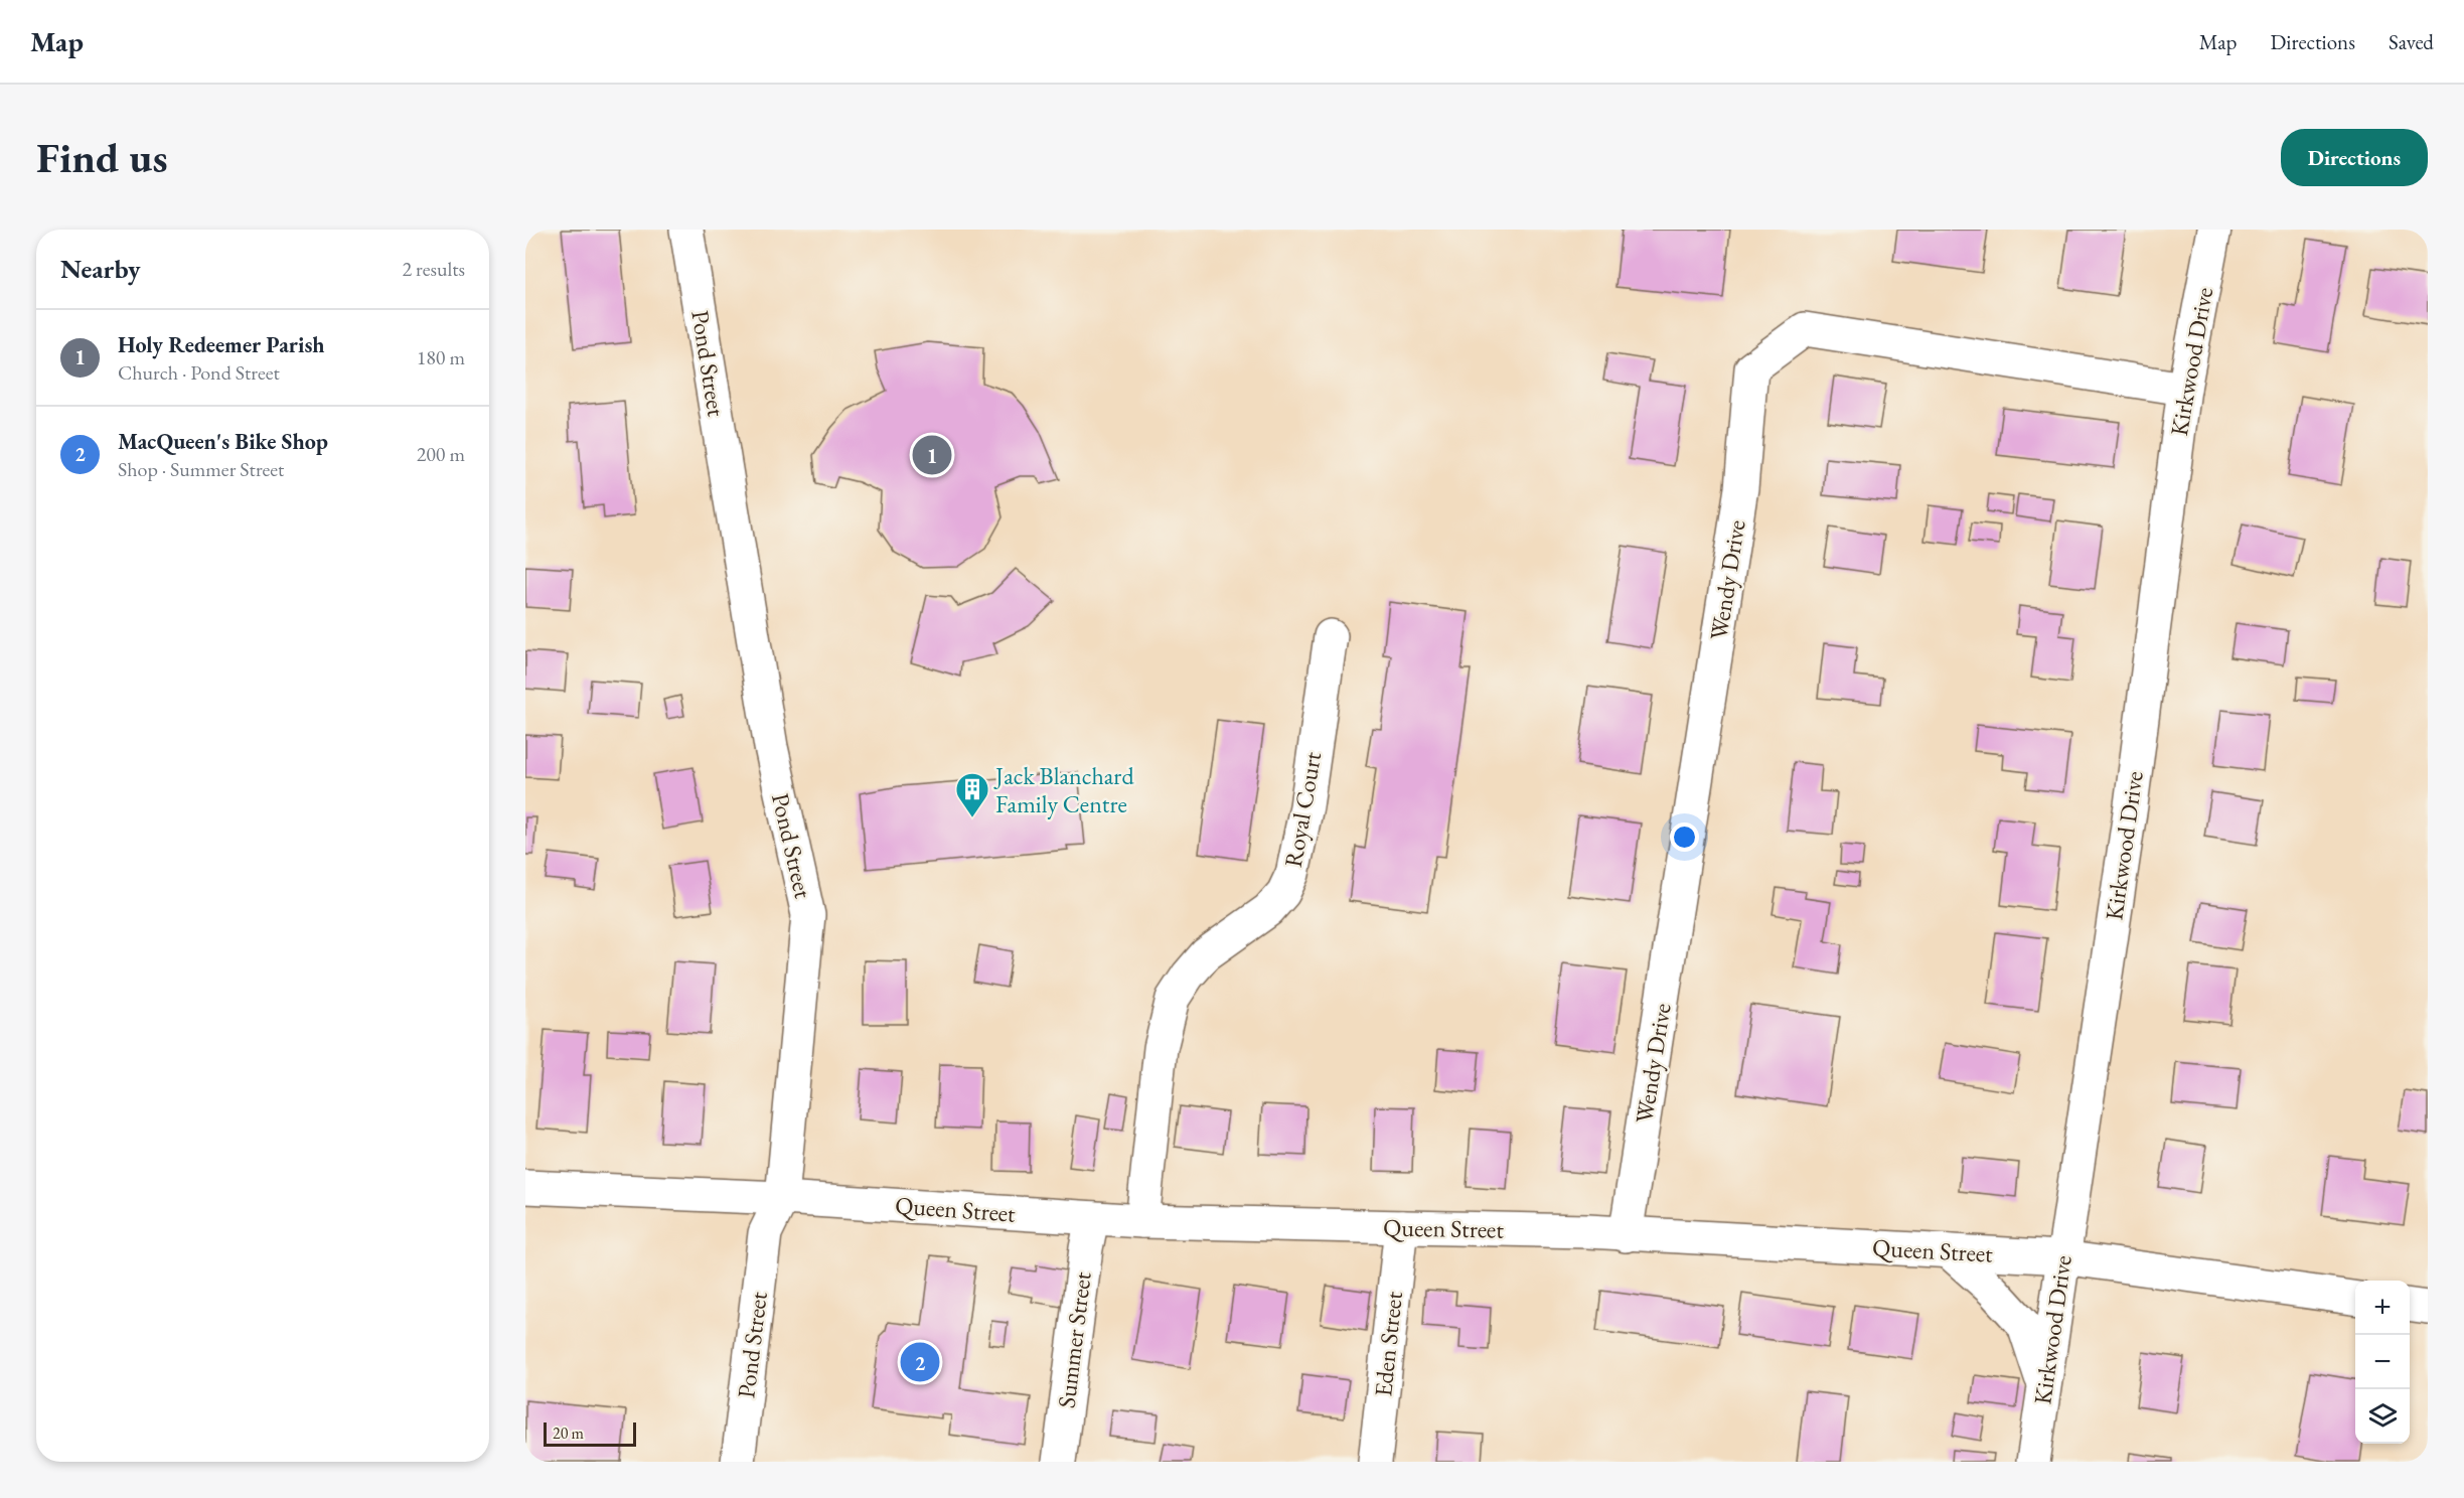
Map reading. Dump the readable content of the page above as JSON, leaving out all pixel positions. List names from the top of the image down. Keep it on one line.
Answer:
{"streets":{"street":["Kirkwood Drive","Pond Street","Wendy Drive","Royal Court","Queen Street","Summer Street","Eden Street"]},"crossings":[["Kirkwood Drive","Wendy Drive"],["Kirkwood Drive","Queen Street"],["Pond Street","Queen Street"],["Wendy Drive","Queen Street"],["Royal Court","Queen Street"],["Queen Street","Summer Street"],["Queen Street","Eden Street"]],"places":{"building":["Jack Blanchard Family Centre"]},"scale_bar":"20 m","page":{"header":"Map","nav":["Map","Directions","Saved"],"buttons":"Directions","title":"Find us","heading":["Nearby","2 results"],"list":[{"mark":"1","name":"Holy Redeemer Parish","note":"Church · Pond Street","value":"180 m"},{"mark":"2","name":"MacQueen's Bike Shop","note":"Shop · Summer Street","value":"200 m"}],"pins":["1","2"],"map_buttons":["+","−"],"scale":"20 m"}}
